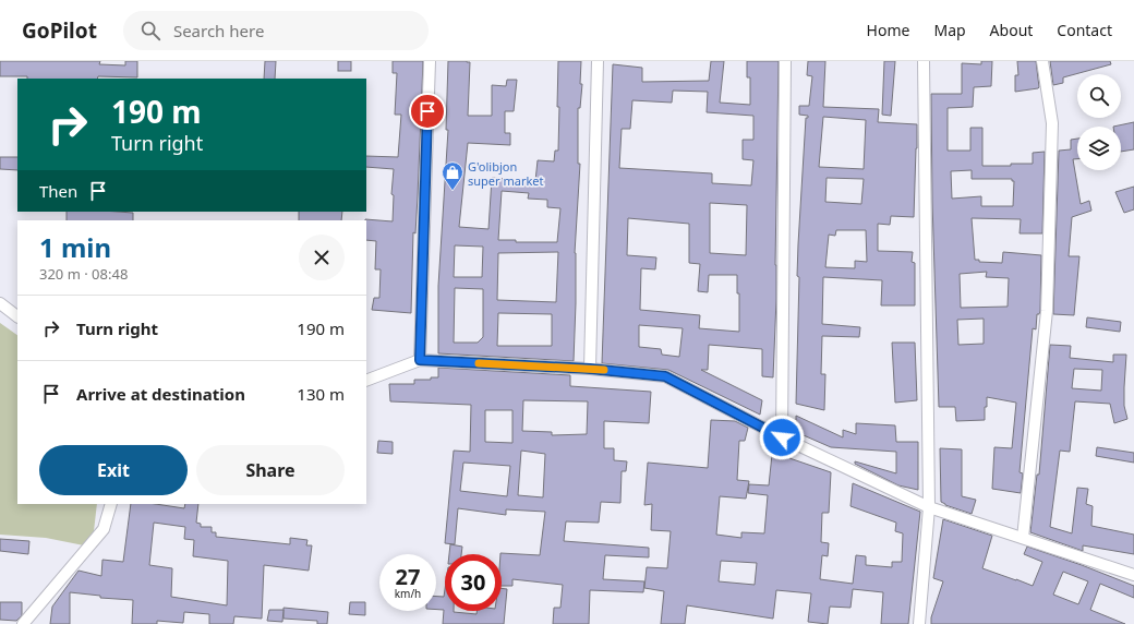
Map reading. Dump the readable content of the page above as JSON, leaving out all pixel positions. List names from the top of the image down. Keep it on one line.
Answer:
{"places":{"shop":["G'olibjon super market"]},"page":{"header":"GoPilot","search":"Search here","nav":["Home","Map","About","Contact"],"turn":["190 m","Turn right"],"then":"Then","heading":["1 min","320 m · 08:48"],"list":[{"name":"Turn right","value":"190 m"},{"name":"Arrive at destination","value":"130 m"}],"buttons":["Exit","Share"],"speed":"27 km/h","limit":"30"}}
